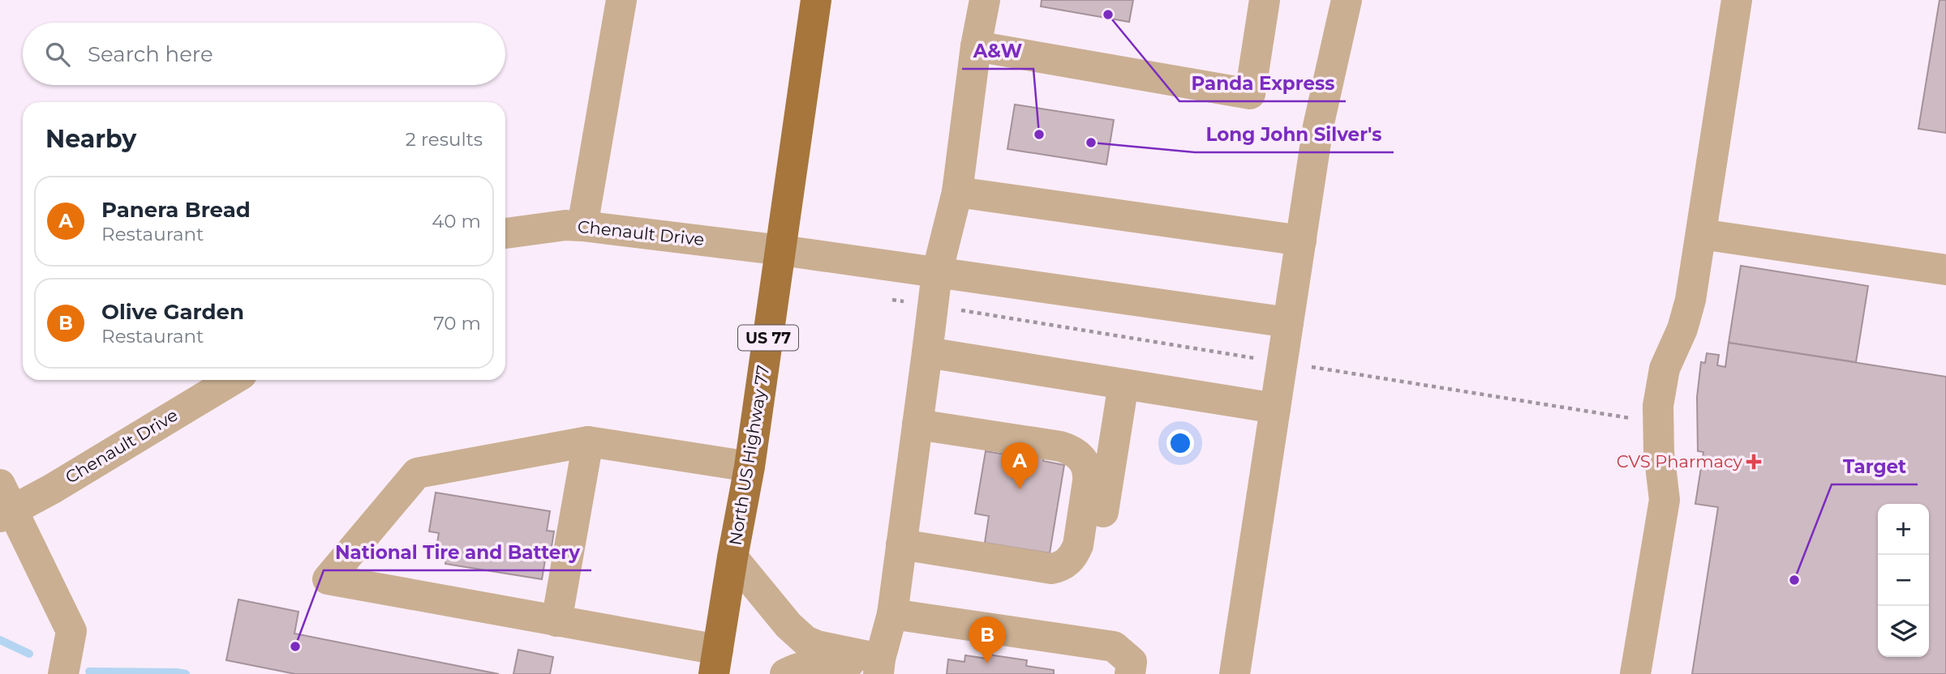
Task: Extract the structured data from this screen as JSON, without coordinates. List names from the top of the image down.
{
  "streets": {
    "main road": ["US 77", "North US Highway 77"],
    "street": ["Chenault Drive"]
  },
  "crossings": [
    ["Chenault Drive", "North US Highway 77"]
  ],
  "places": {
    "other": [
      "Panda Express",
      "A&W",
      "Long John Silver's",
      "Target",
      "National Tire and Battery"
    ],
    "health": ["CVS Pharmacy"]
  },
  "page": {
    "search": "Search here",
    "heading": ["Nearby", "2 results"],
    "list": [
      {
        "mark": "A",
        "name": "Panera Bread",
        "note": "Restaurant",
        "value": "40 m"
      },
      {
        "mark": "B",
        "name": "Olive Garden",
        "note": "Restaurant",
        "value": "70 m"
      }
    ],
    "pins": ["A", "B"],
    "map_buttons": ["+", "−"]
  }
}
